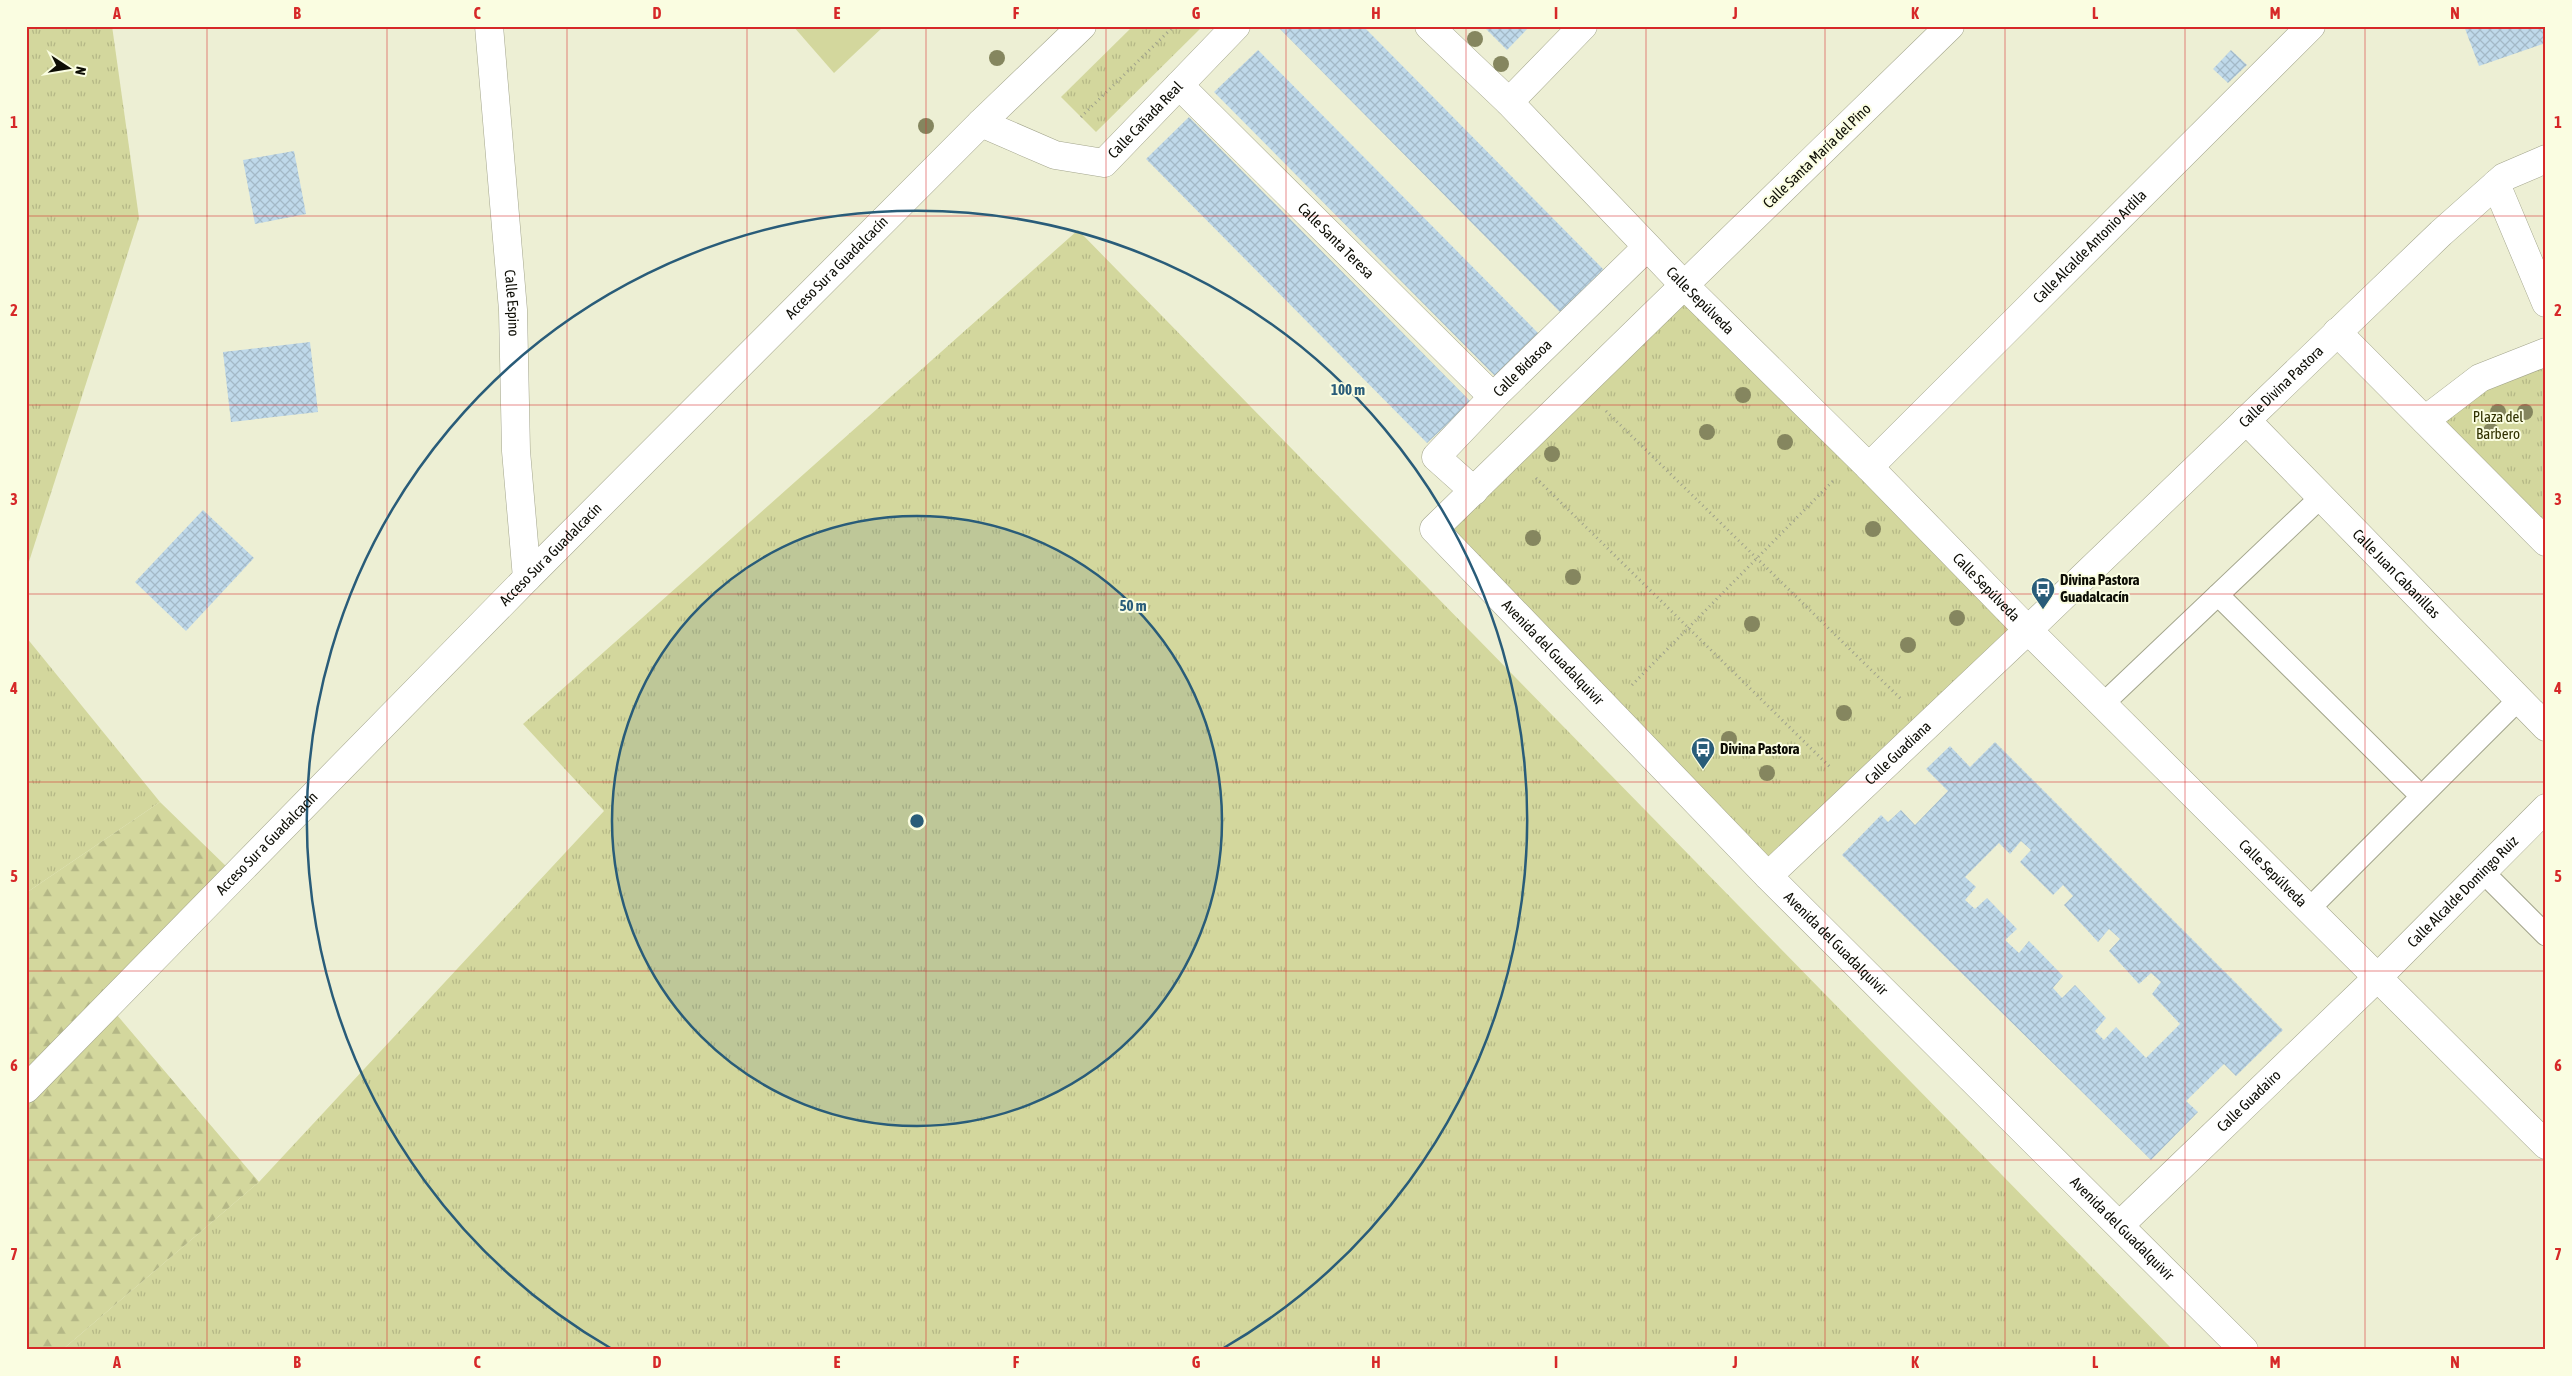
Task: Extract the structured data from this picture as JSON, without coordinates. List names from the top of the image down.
{
  "streets": {
    "street": [
      "Calle Cañada Real",
      "Calle Santa María del Pino",
      "Calle Santa Teresa",
      "Calle Alcalde Antonio Ardila",
      "Acceso Sur a Guadalcacín",
      "Calle Sepúlveda",
      "Calle Espino",
      "Calle Bidasoa",
      "Calle Divina Pastora",
      "Calle Juan Cabanillas",
      "Avenida del Guadalquivir",
      "Calle Guadiana",
      "Calle Alcalde Domingo Ruiz",
      "Calle Guadairo"
    ]
  },
  "crossings": [
    ["Calle Cañada Real", "Calle Santa Teresa"],
    ["Calle Cañada Real", "Acceso Sur a Guadalcacín"],
    ["Calle Santa María del Pino", "Calle Sepúlveda"],
    ["Calle Santa Teresa", "Calle Bidasoa"],
    ["Calle Alcalde Antonio Ardila", "Calle Sepúlveda"],
    ["Acceso Sur a Guadalcacín", "Calle Espino"],
    ["Calle Sepúlveda", "Calle Bidasoa"],
    ["Calle Sepúlveda", "Calle Divina Pastora"],
    ["Calle Sepúlveda", "Calle Guadiana"],
    ["Calle Sepúlveda", "Calle Alcalde Domingo Ruiz"],
    ["Calle Sepúlveda", "Calle Guadairo"],
    ["Calle Bidasoa", "Avenida del Guadalquivir"],
    ["Calle Divina Pastora", "Calle Juan Cabanillas"],
    ["Calle Divina Pastora", "Calle Guadiana"],
    ["Avenida del Guadalquivir", "Calle Guadiana"],
    ["Avenida del Guadalquivir", "Calle Guadairo"],
    ["Calle Alcalde Domingo Ruiz", "Calle Guadairo"]
  ],
  "parks": ["Plaza del Barbero"],
  "places": {
    "bus stop": ["Divina Pastora Guadalcacín", "Divina Pastora"]
  },
  "north": "right",
  "grid": {
    "columns": [
      "A",
      "B",
      "C",
      "D",
      "E",
      "F",
      "G",
      "H",
      "I",
      "J",
      "K",
      "L",
      "M",
      "N"
    ],
    "rows": [
      "1",
      "2",
      "3",
      "4",
      "5",
      "6",
      "7"
    ]
  },
  "rings": ["100 m", "50 m"]
}
